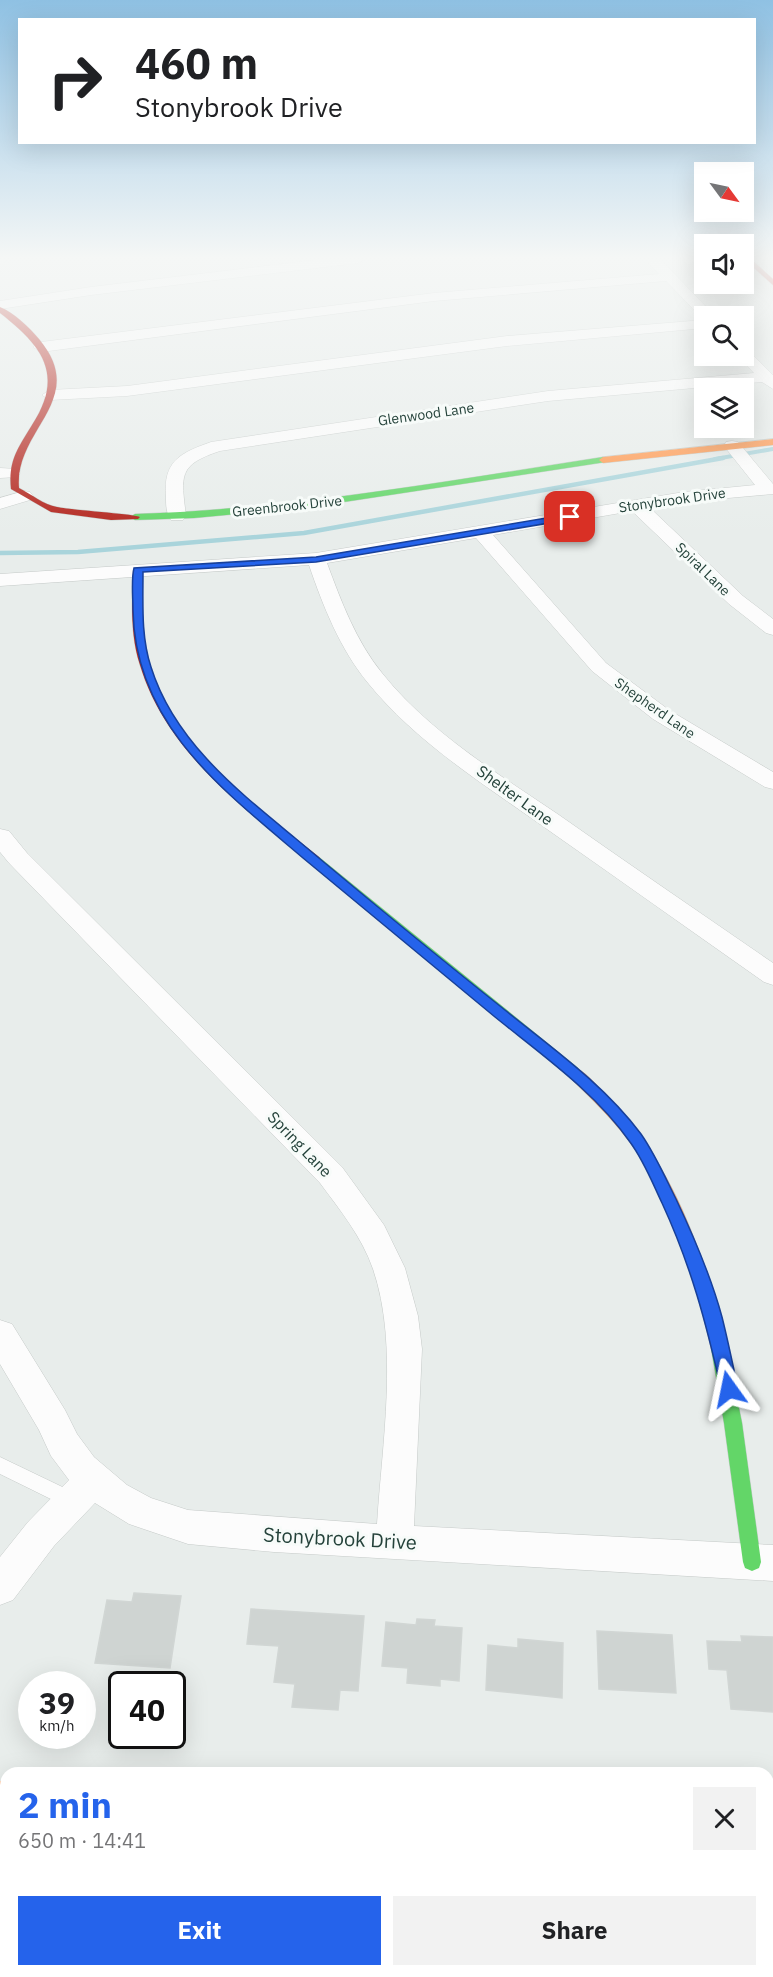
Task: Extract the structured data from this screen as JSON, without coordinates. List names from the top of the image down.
{
  "streets": {
    "street": [
      "Glenwood Lane",
      "Stonybrook Drive",
      "Greenbrook Drive",
      "Spiral Lane",
      "Shepherd Lane",
      "Shelter Lane",
      "Spring Lane"
    ]
  },
  "crossings": [
    ["Glenwood Lane", "Greenbrook Drive"],
    ["Stonybrook Drive", "Spiral Lane"],
    ["Stonybrook Drive", "Shepherd Lane"],
    ["Stonybrook Drive", "Shelter Lane"],
    ["Stonybrook Drive", "Spring Lane"]
  ],
  "north": "bottom right",
  "page": {
    "turn": ["460 m", "Stonybrook Drive"],
    "speed": "39 km/h",
    "limit": "40",
    "heading": ["2 min", "650 m · 14:41"],
    "buttons": ["Exit", "Share"]
  }
}
